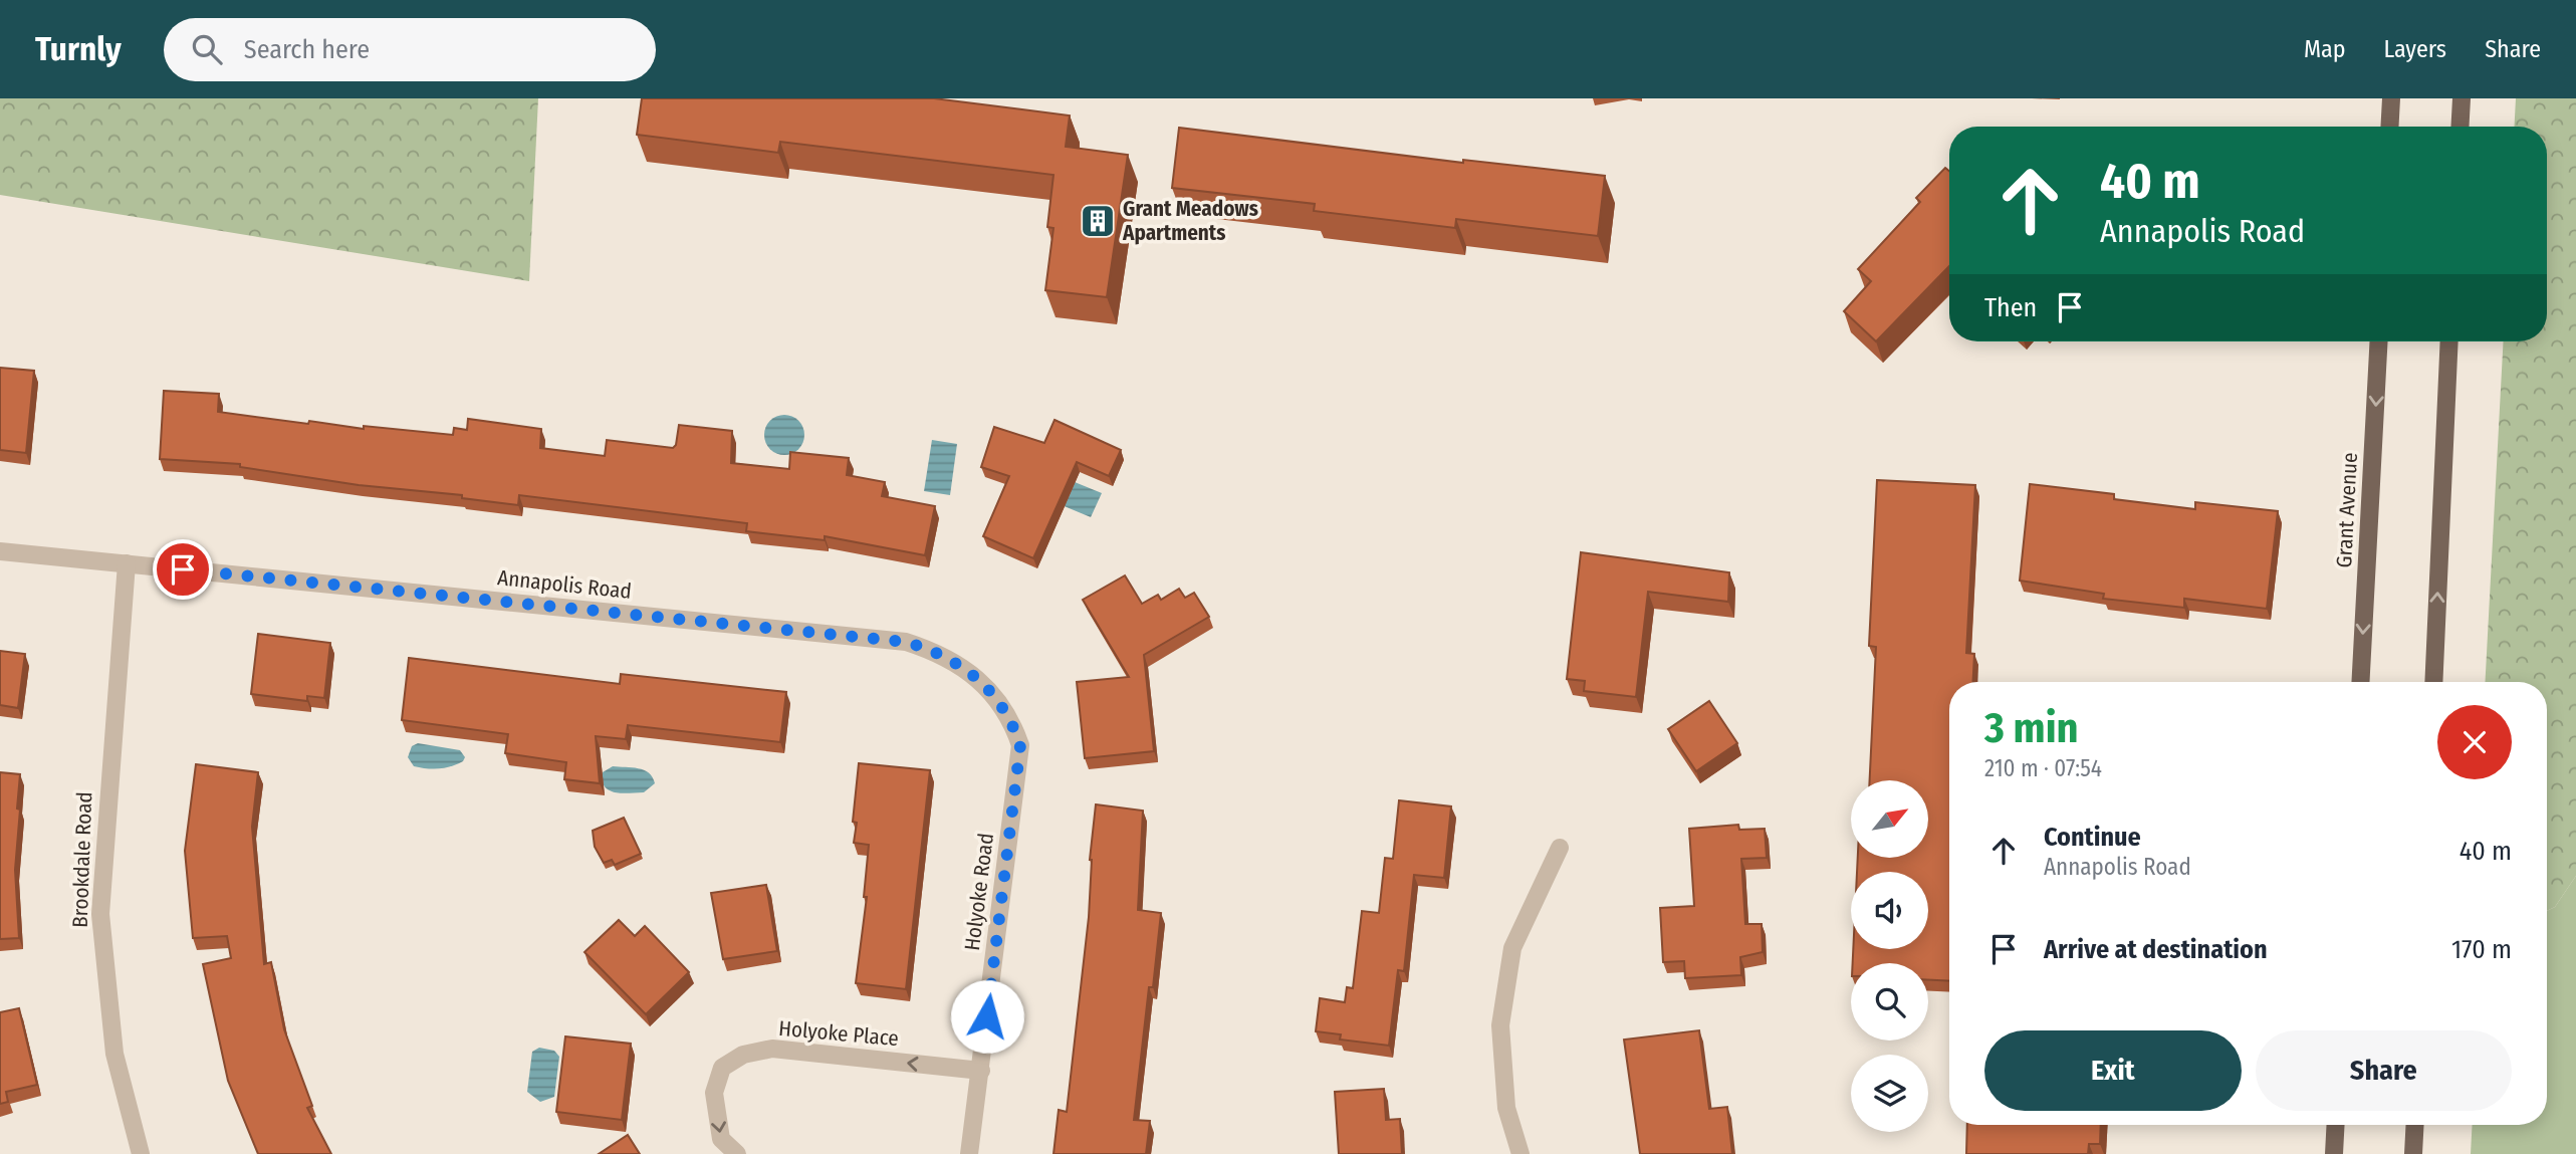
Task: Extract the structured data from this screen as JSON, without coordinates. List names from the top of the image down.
{
  "streets": {
    "main road": ["Grant Avenue"],
    "street": [
      "Annapolis Road",
      "Brookdale Road",
      "Holyoke Road",
      "Holyoke Place"
    ]
  },
  "crossings": [
    ["Annapolis Road", "Brookdale Road"],
    ["Annapolis Road", "Holyoke Road"],
    ["Holyoke Road", "Holyoke Place"]
  ],
  "places": {
    "building": ["Grant Meadows Apartments"]
  },
  "north": "top right",
  "page": {
    "header": "Turnly",
    "search": "Search here",
    "nav": ["Map", "Layers", "Share"],
    "turn": ["40 m", "Annapolis Road"],
    "then": "Then",
    "heading": ["3 min", "210 m · 07:54"],
    "list": [
      {
        "name": "Continue",
        "note": "Annapolis Road",
        "value": "40 m"
      },
      {
        "name": "Arrive at destination",
        "value": "170 m"
      }
    ],
    "buttons": ["Exit", "Share"]
  }
}
